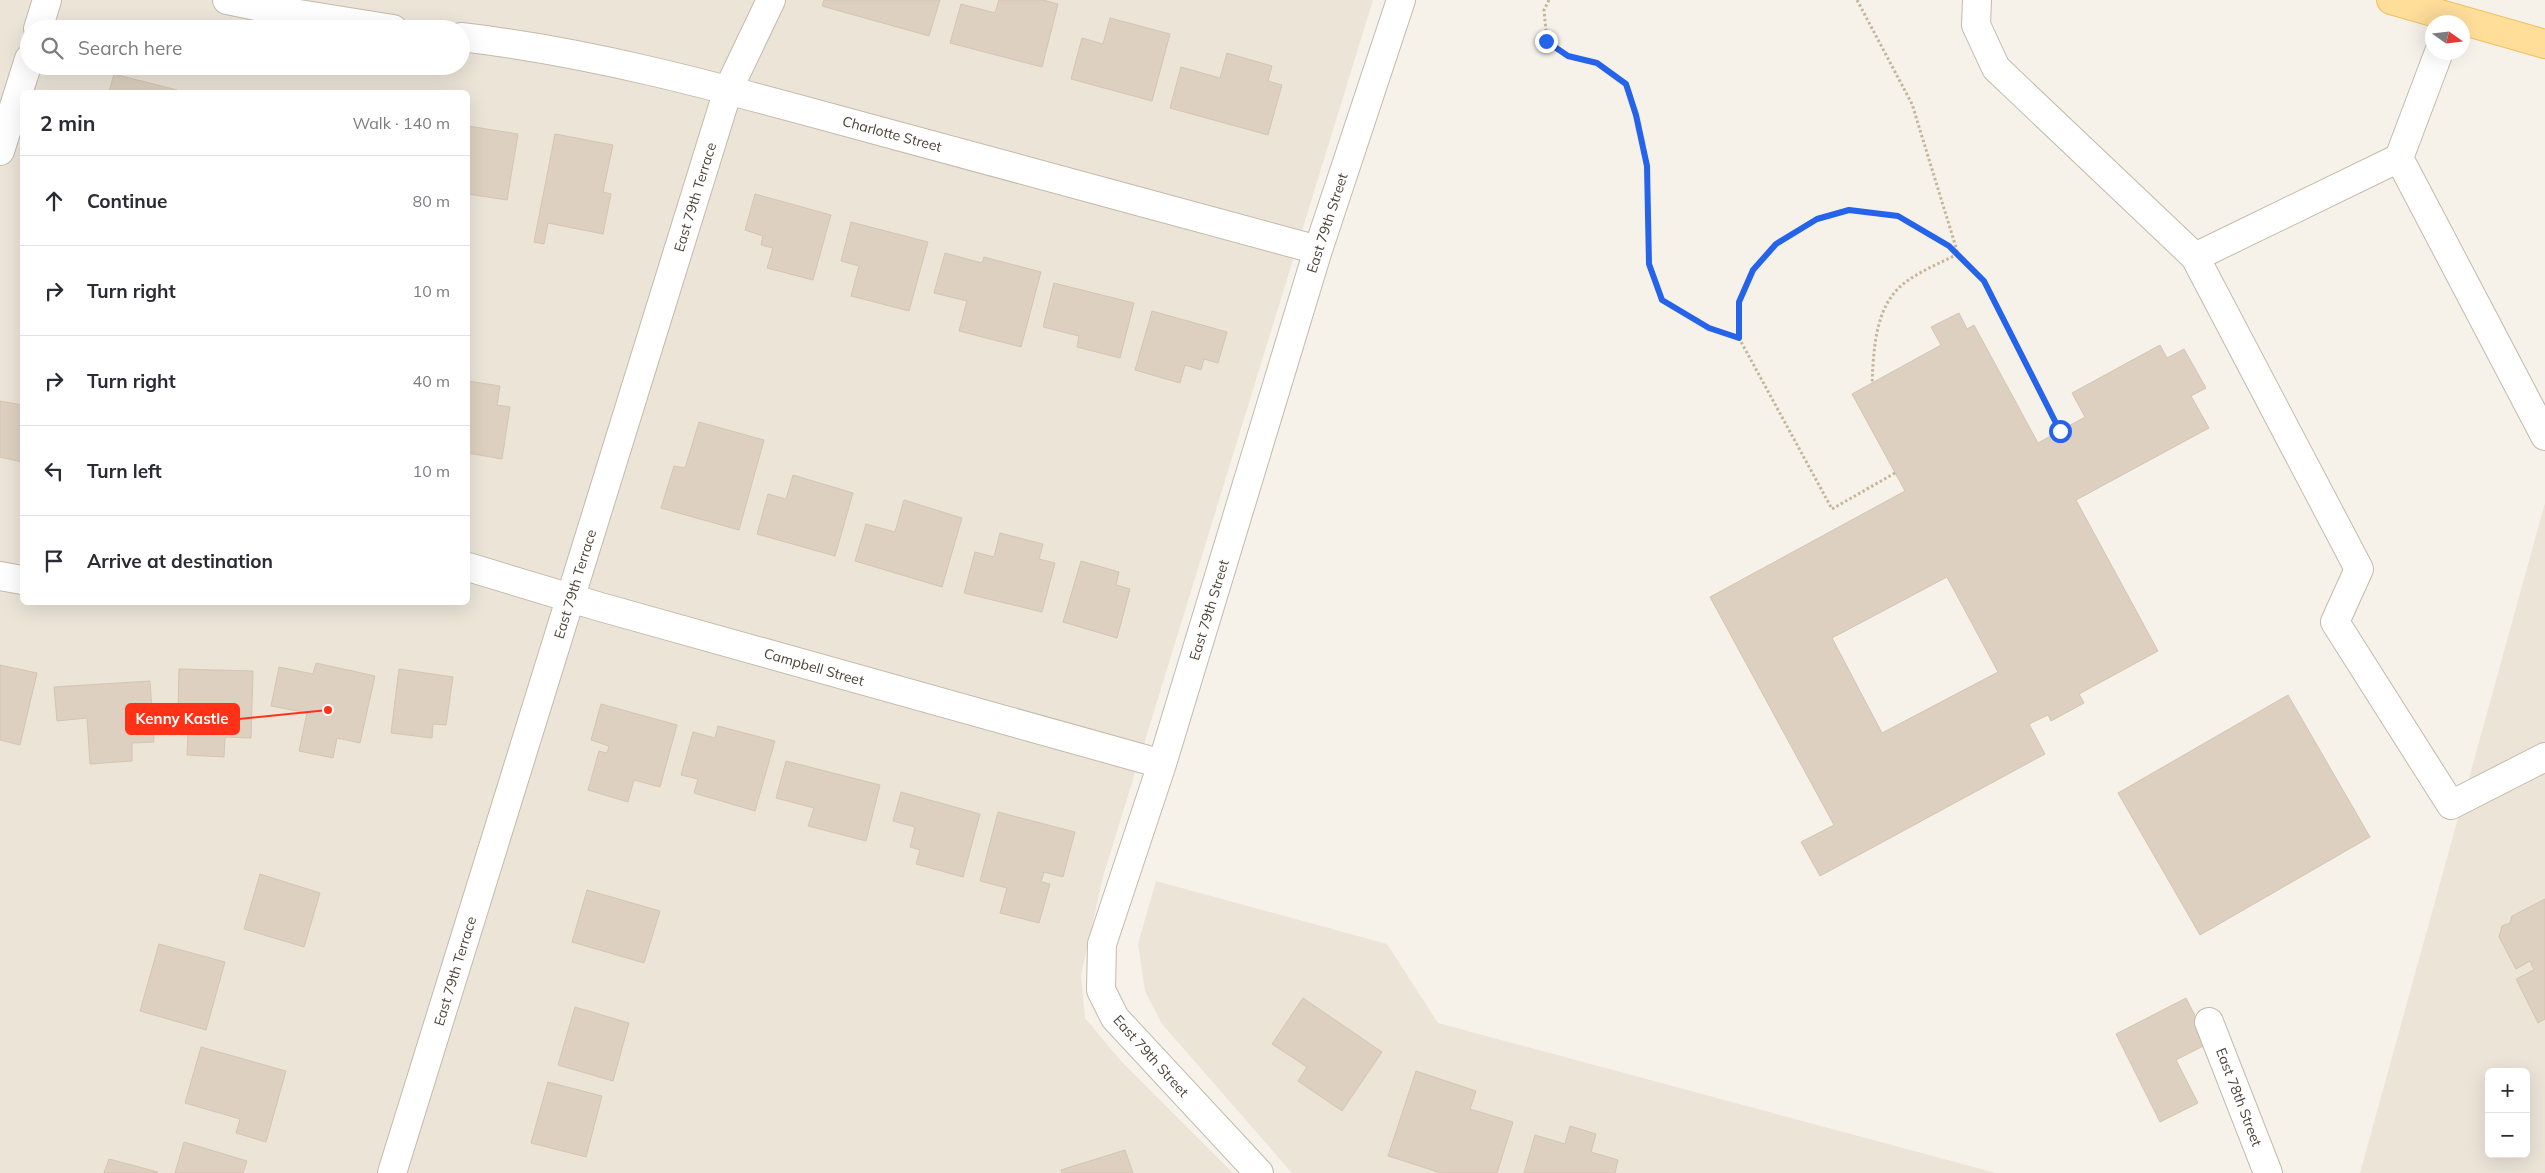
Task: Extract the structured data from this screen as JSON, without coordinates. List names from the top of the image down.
{
  "streets": {
    "street": [
      "Charlotte Street",
      "East 79th Terrace",
      "East 79th Street",
      "Campbell Street",
      "East 78th Street"
    ]
  },
  "crossings": [
    ["Charlotte Street", "East 79th Terrace"],
    ["Charlotte Street", "East 79th Street"],
    ["East 79th Terrace", "Campbell Street"],
    ["East 79th Street", "Campbell Street"]
  ],
  "places": ["Kenny Kastle"],
  "north": "right",
  "page": {
    "search": "Search here",
    "heading": ["2 min", "Walk · 140 m"],
    "list": [
      ["Continue", "80 m"],
      ["Turn right", "10 m"],
      ["Turn right", "40 m"],
      ["Turn left", "10 m"],
      "Arrive at destination"
    ],
    "map_buttons": ["+", "−"]
  }
}
